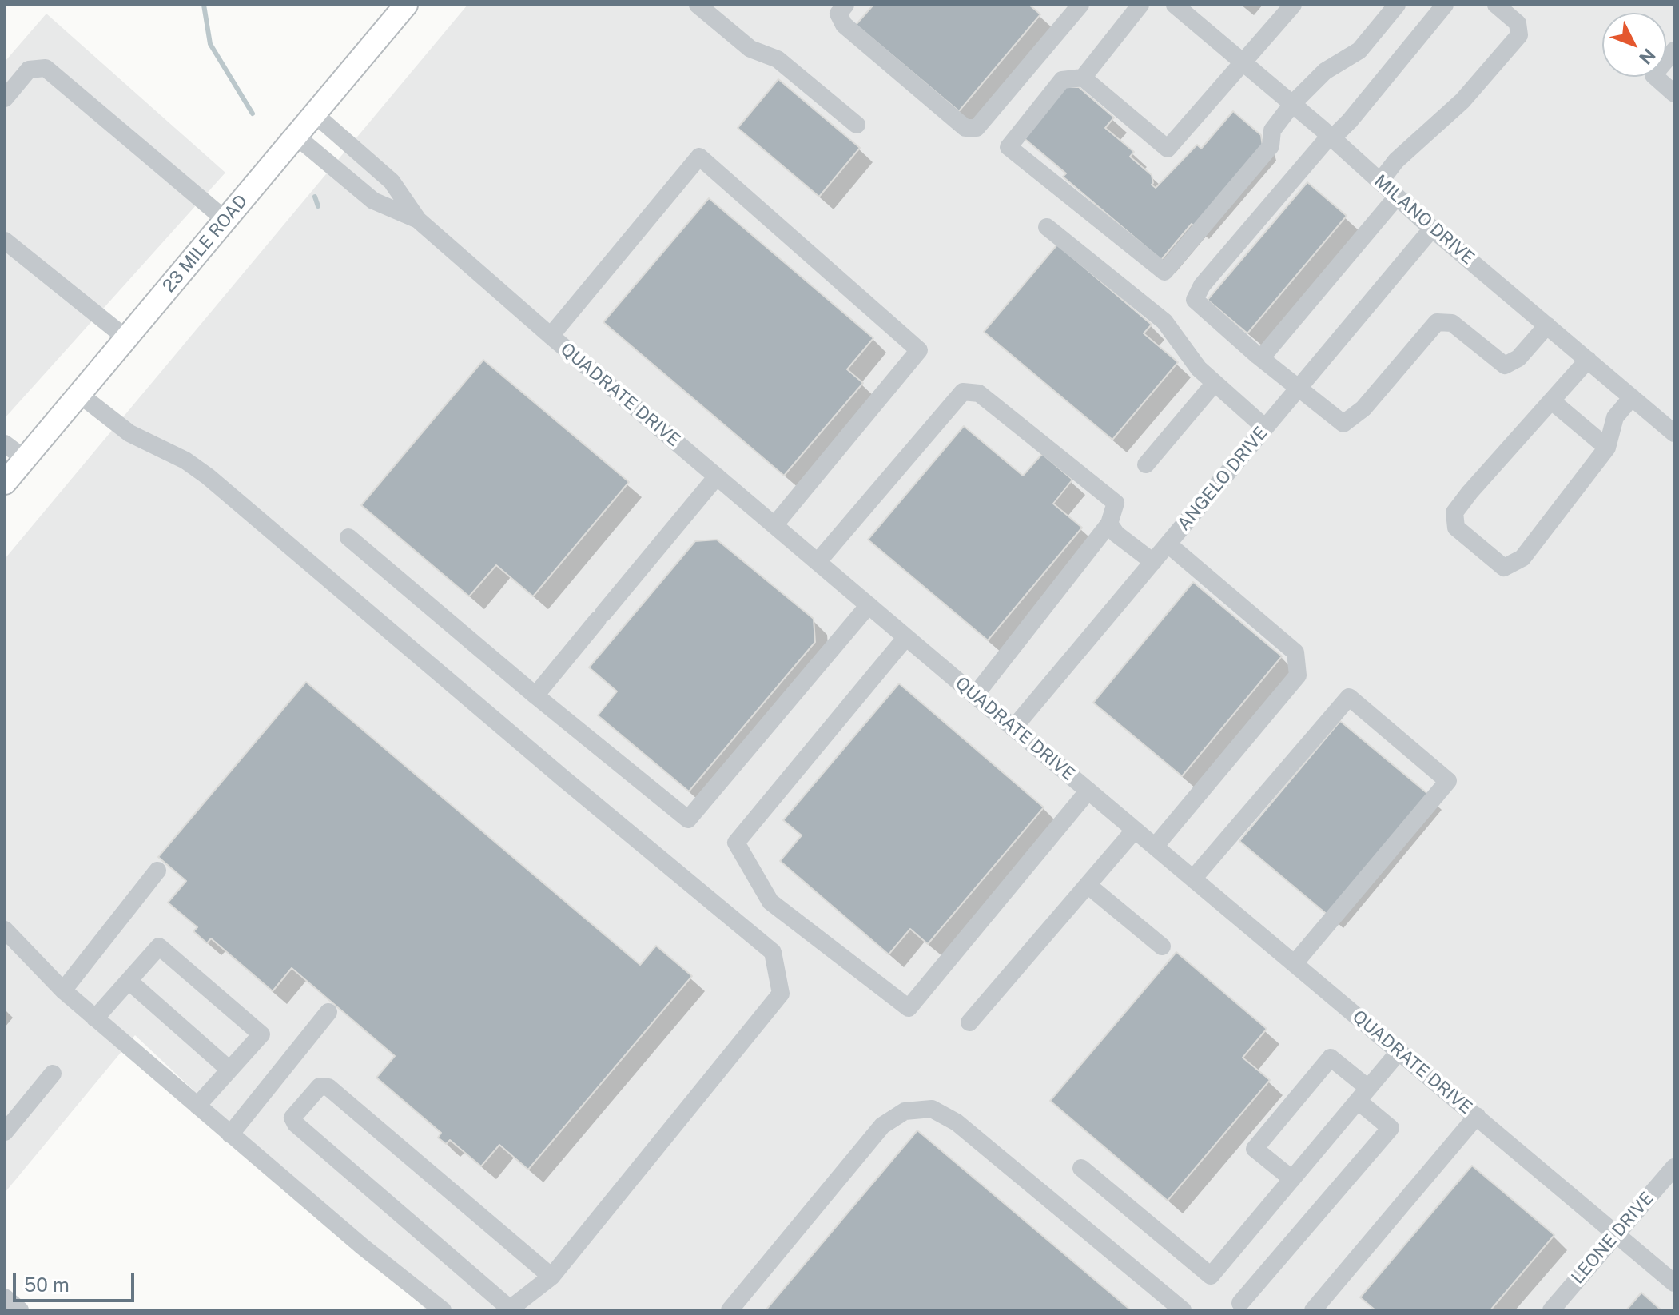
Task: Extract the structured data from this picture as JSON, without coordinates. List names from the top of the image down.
{
  "streets": {
    "main road": ["23 MILE ROAD"],
    "street": [
      "MILANO DRIVE",
      "QUADRATE DRIVE",
      "ANGELO DRIVE",
      "LEONE DRIVE"
    ]
  },
  "crossings": [
    ["MILANO DRIVE", "ANGELO DRIVE"],
    ["23 MILE ROAD", "QUADRATE DRIVE"],
    ["QUADRATE DRIVE", "ANGELO DRIVE"],
    ["QUADRATE DRIVE", "LEONE DRIVE"]
  ],
  "scale_bar": "50 m",
  "north": "bottom right"
}
